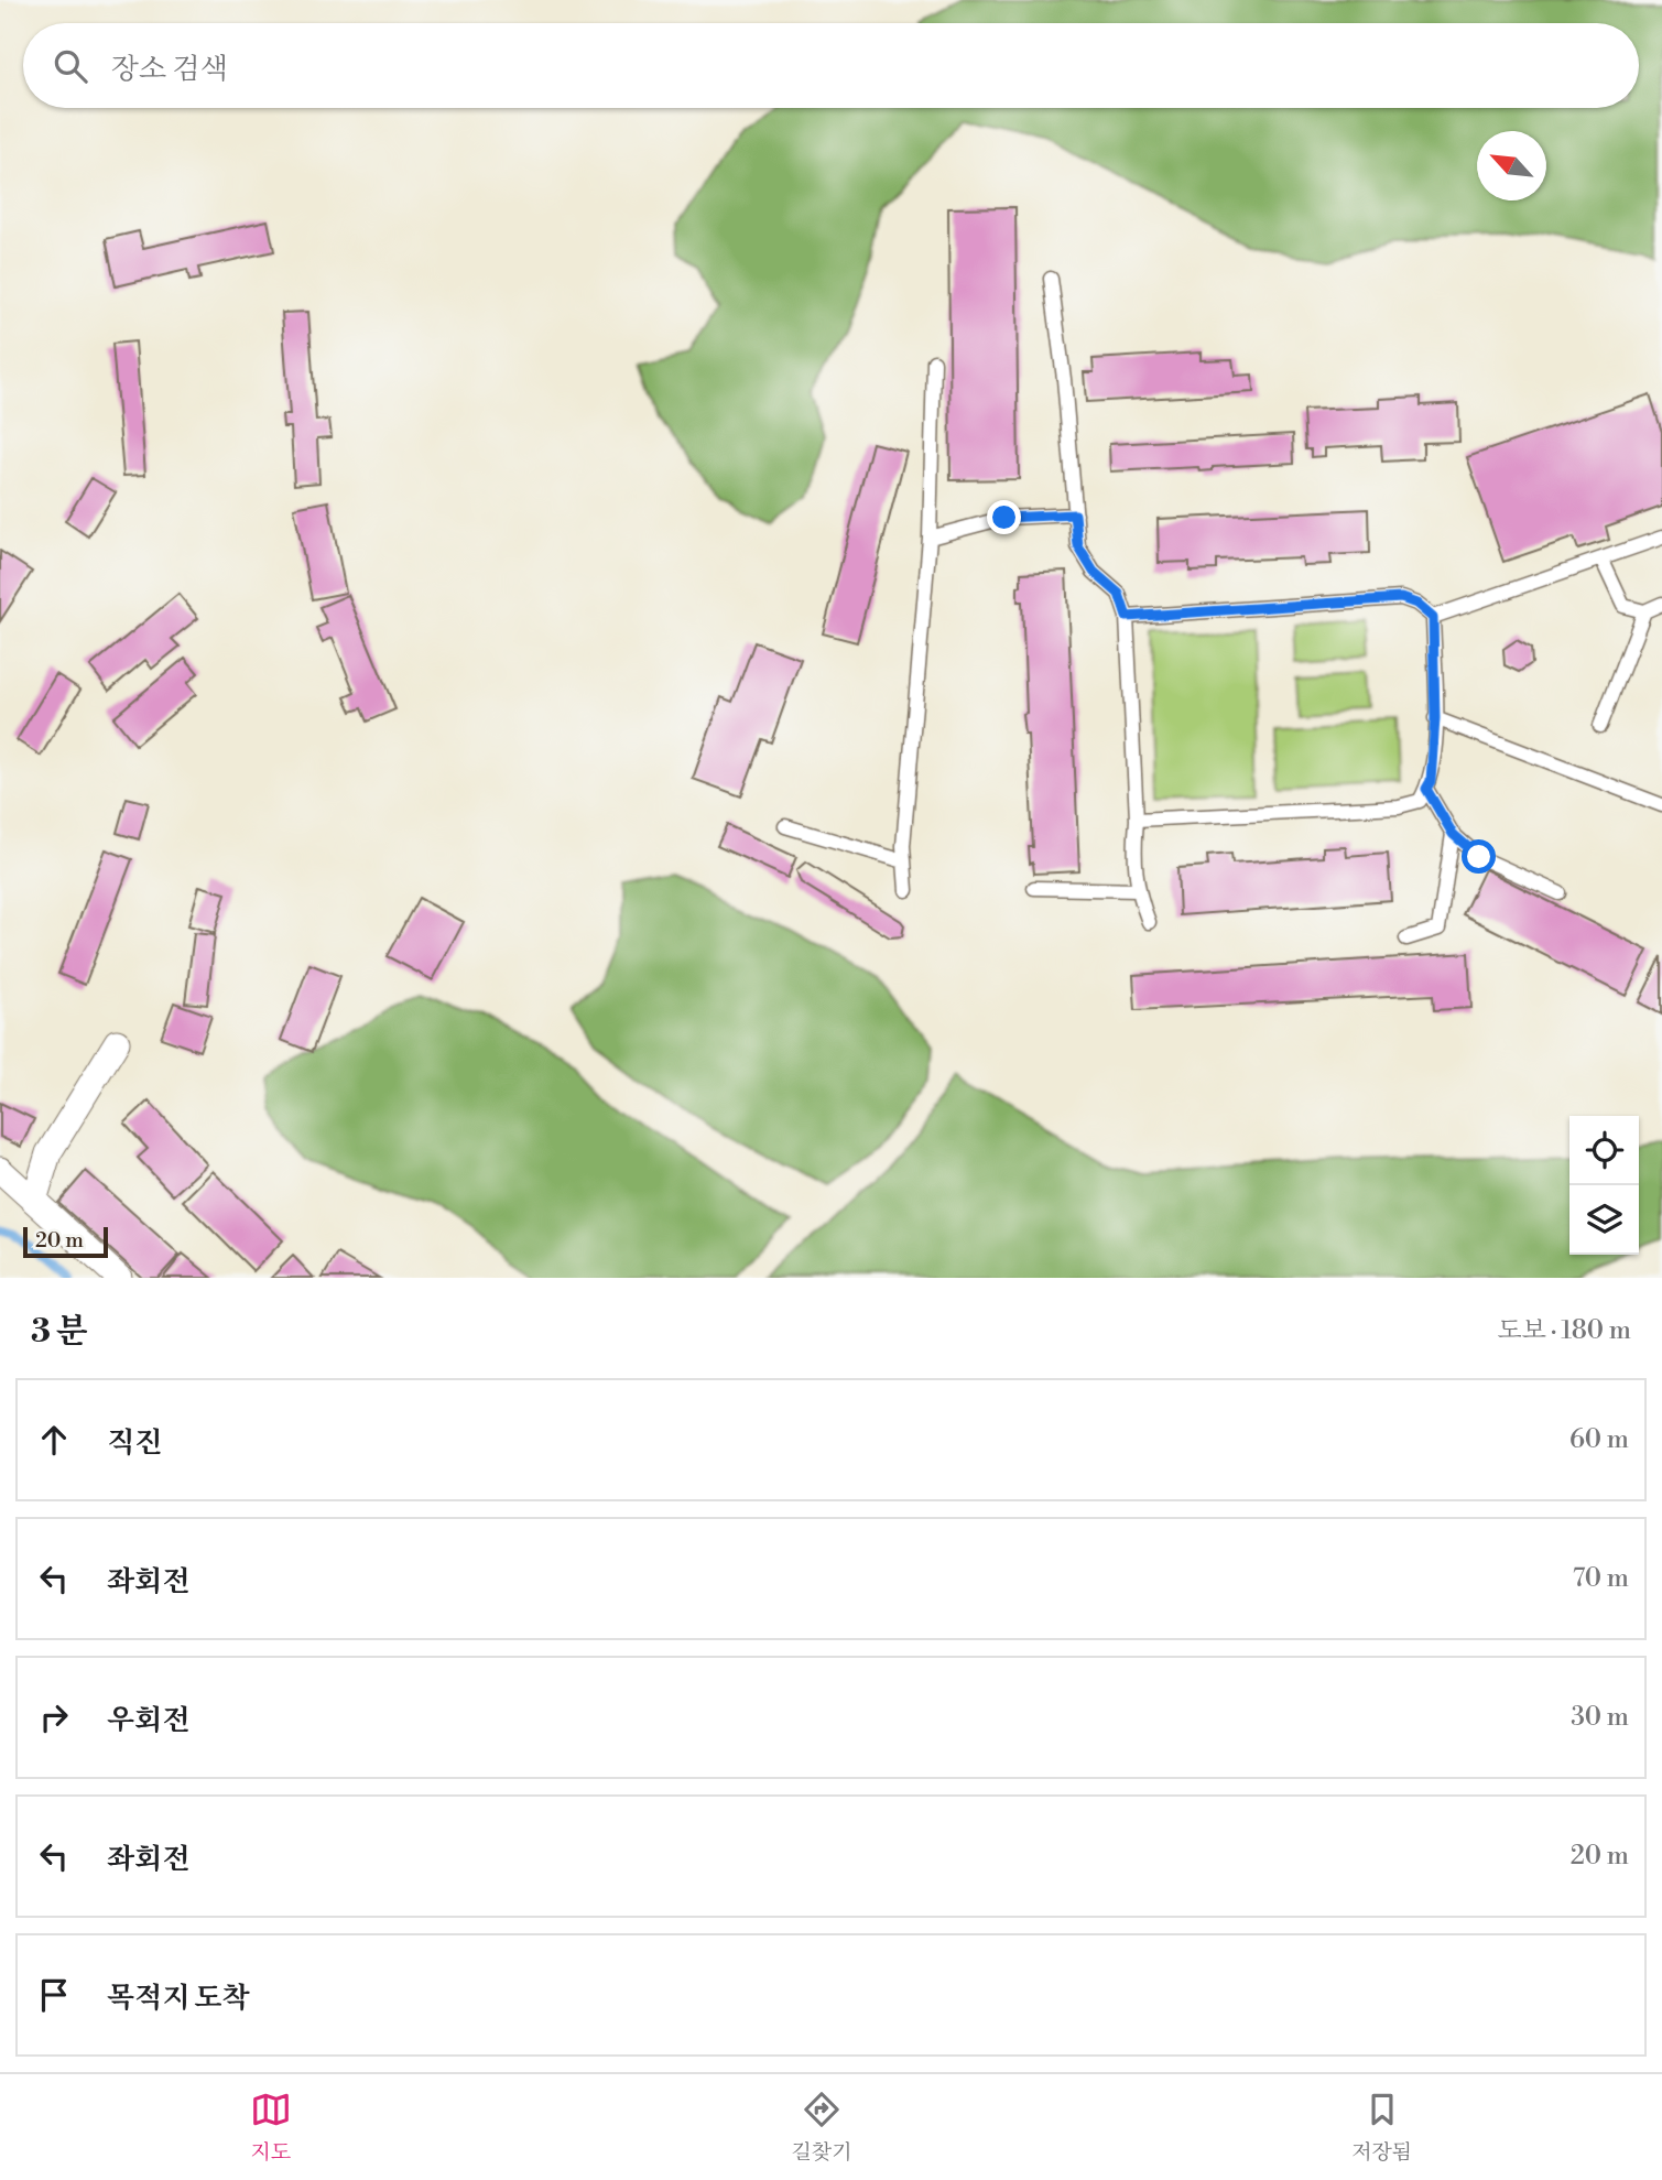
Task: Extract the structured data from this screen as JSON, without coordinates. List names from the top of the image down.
{
  "scale_bar": "20 m",
  "north": "top left",
  "page": {
    "search": "장소 검색",
    "scale": "20 m",
    "heading": ["3 분", "도보 · 180 m"],
    "list": [
      ["직진", "60 m"],
      ["좌회전", "70 m"],
      ["우회전", "30 m"],
      ["좌회전", "20 m"],
      "목적지 도착"
    ],
    "nav": ["지도", "길찾기", "저장됨"]
  }
}
